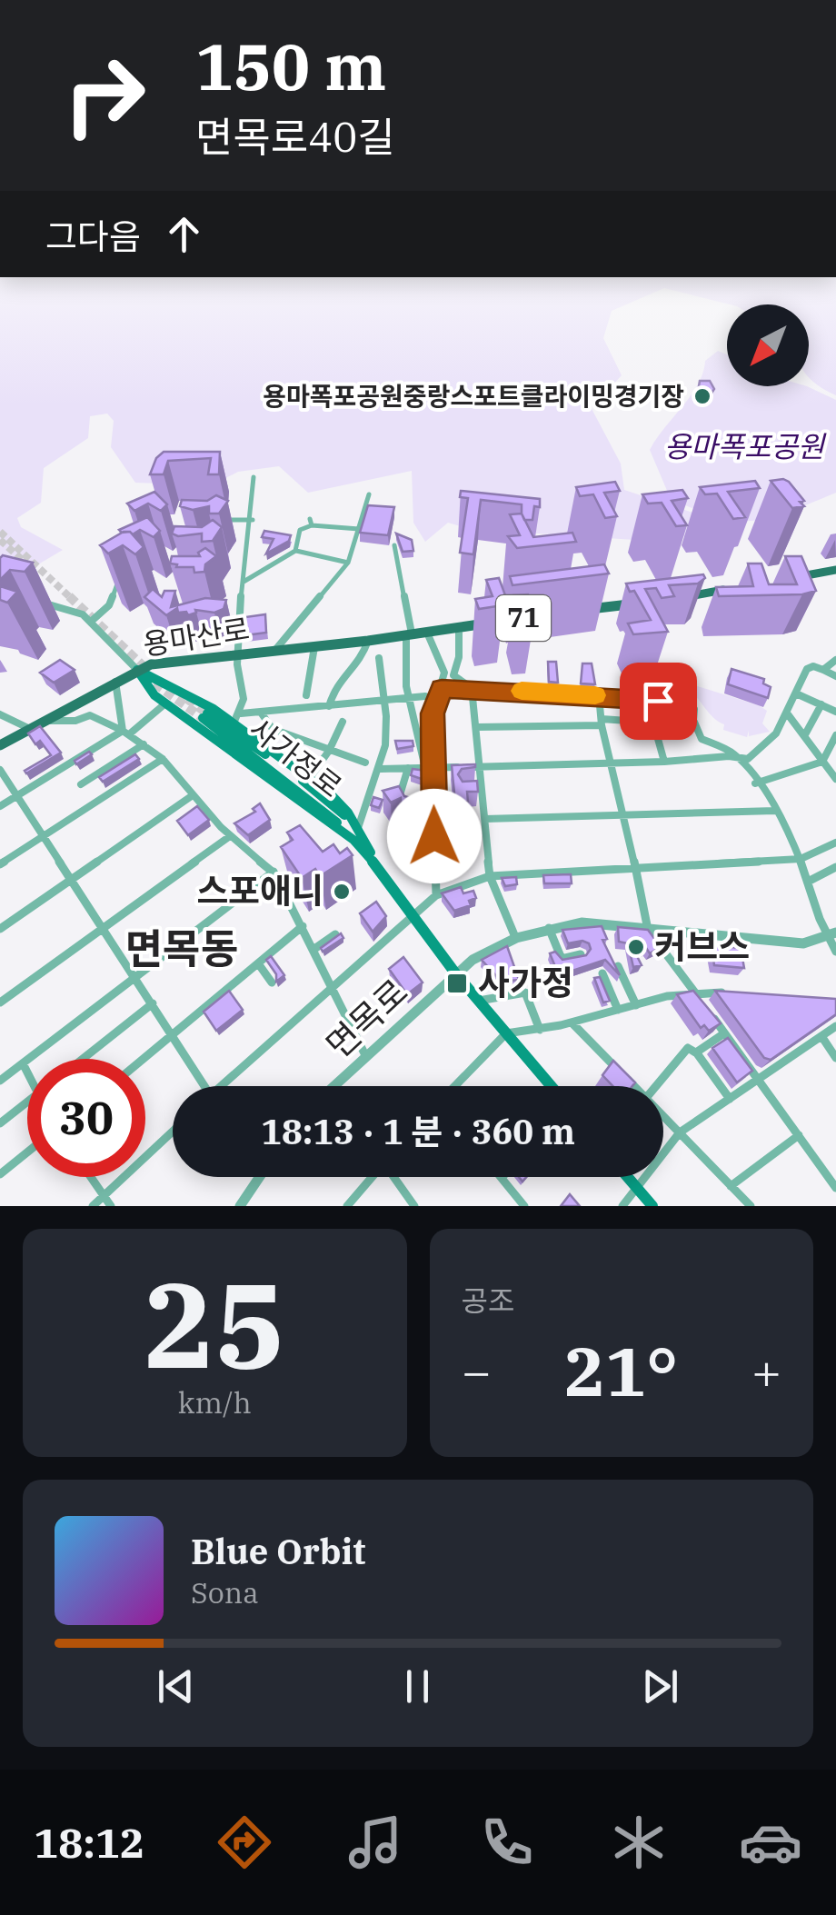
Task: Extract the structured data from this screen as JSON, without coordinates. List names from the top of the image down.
{
  "streets": {
    "main road": ["71", "용마산로", "사가정로"],
    "street": ["면목로"]
  },
  "districts": ["면목동"],
  "parks": ["용마폭포공원"],
  "places": {
    "other": ["용마폭포공원중랑스포트클라이밍경기장", "스포애니", "커브스"],
    "transit": ["사가정"]
  },
  "north": "bottom left",
  "page": {
    "turn": ["150 m", "면목로40길"],
    "then": "그다음",
    "limit": "30",
    "trip": "18:13 · 1 분 · 360 m",
    "tile": [
      ["25", "km/h"],
      "공조"
    ],
    "heat": ["−", "21°", "+"],
    "song": ["Blue Orbit", "Sona"],
    "tabs": "18:12"
  }
}
